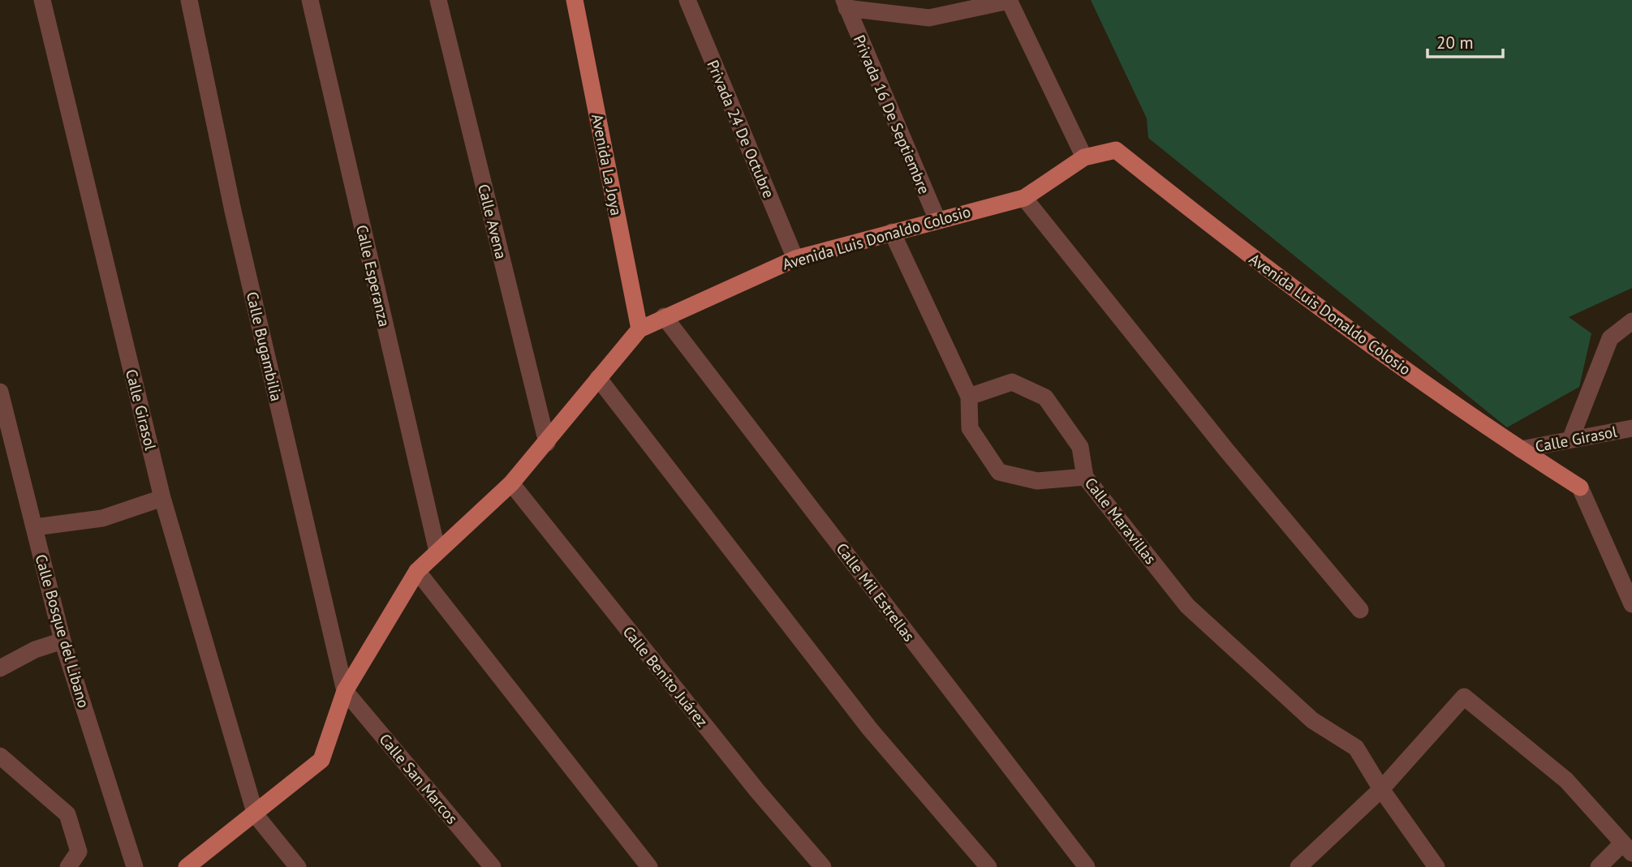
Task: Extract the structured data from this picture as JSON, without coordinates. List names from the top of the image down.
{
  "streets": {
    "main road": ["Avenida La Joya", "Avenida Luis Donaldo Colosio"],
    "street": [
      "Privada 16 De Septiembre",
      "Privada 24 De Octubre",
      "Calle Avena",
      "Calle Esperanza",
      "Calle Bugambilia",
      "Calle Girasol",
      "Calle Maravillas",
      "Calle Mil Estrellas",
      "Calle Bosque del Libano",
      "Calle Benito Juárez",
      "Calle San Marcos"
    ]
  },
  "crossings": [
    ["Privada 16 De Septiembre", "Avenida Luis Donaldo Colosio"],
    ["Privada 24 De Octubre", "Avenida Luis Donaldo Colosio"],
    ["Avenida La Joya", "Avenida Luis Donaldo Colosio"],
    ["Calle Avena", "Avenida Luis Donaldo Colosio"],
    ["Avenida Luis Donaldo Colosio", "Calle Esperanza"],
    ["Avenida Luis Donaldo Colosio", "Calle Bugambilia"],
    ["Avenida Luis Donaldo Colosio", "Calle Girasol"],
    ["Avenida Luis Donaldo Colosio", "Calle Mil Estrellas"],
    ["Avenida Luis Donaldo Colosio", "Calle Benito Juárez"],
    ["Avenida Luis Donaldo Colosio", "Calle San Marcos"],
    ["Calle Bugambilia", "Calle San Marcos"]
  ],
  "scale_bar": "20 m"
}
